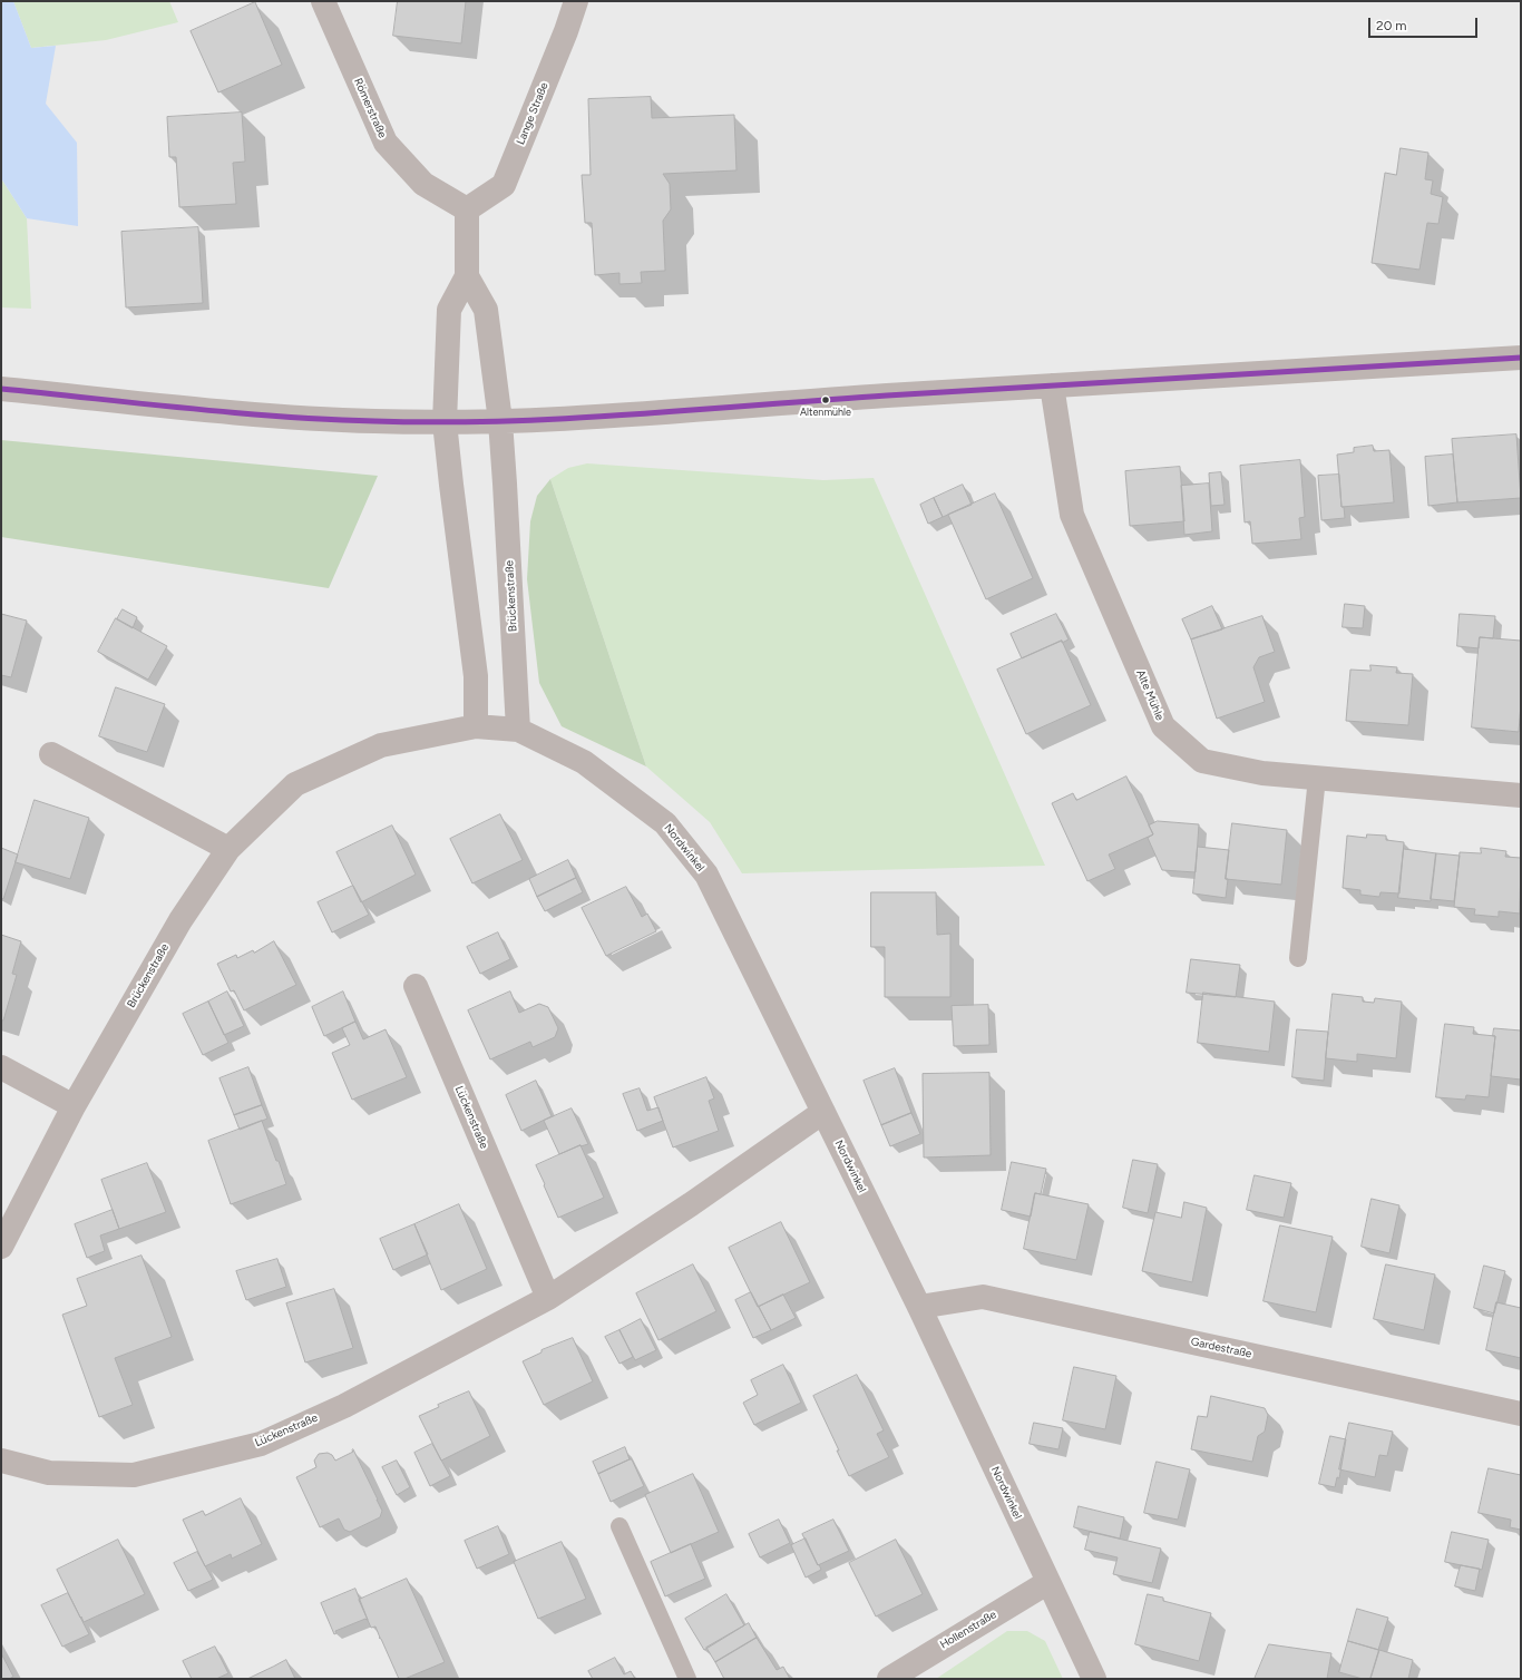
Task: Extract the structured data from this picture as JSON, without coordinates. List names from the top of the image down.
{
  "streets": {
    "street": [
      "Römerstraße",
      "Lange Straße",
      "Brückenstraße",
      "Alte Mühle",
      "Nordwinkel",
      "Lückenstraße",
      "Gardestraße",
      "Hollenstraße"
    ]
  },
  "crossings": [
    ["Römerstraße", "Lange Straße"],
    ["Brückenstraße", "Nordwinkel"],
    ["Nordwinkel", "Lückenstraße"],
    ["Nordwinkel", "Gardestraße"],
    ["Nordwinkel", "Hollenstraße"]
  ],
  "places": ["Altenmühle"],
  "scale_bar": "20 m"
}
